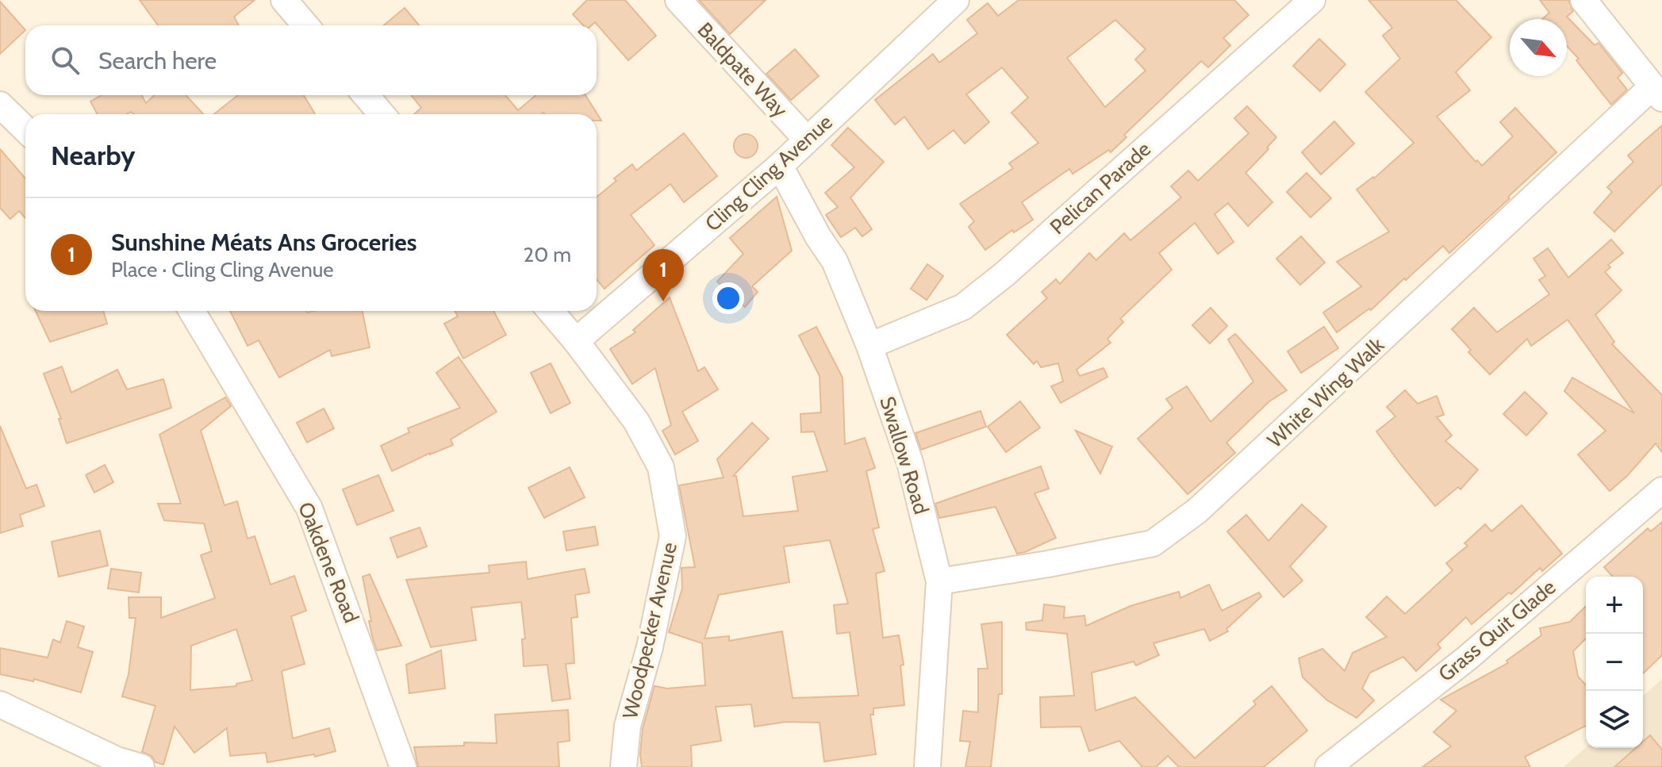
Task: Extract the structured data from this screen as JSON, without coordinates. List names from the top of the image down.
{
  "streets": {
    "street": [
      "Baldpate Way",
      "Cling Cling Avenue",
      "Pelican Parade",
      "White Wing Walk",
      "Swallow Road",
      "Oakdene Road",
      "Woodpecker Avenue",
      "Grass Quit Glade"
    ]
  },
  "crossings": [
    ["Baldpate Way", "Cling Cling Avenue"],
    ["Cling Cling Avenue", "Swallow Road"],
    ["Cling Cling Avenue", "Woodpecker Avenue"],
    ["Pelican Parade", "Swallow Road"],
    ["White Wing Walk", "Swallow Road"]
  ],
  "north": "bottom right",
  "page": {
    "search": "Search here",
    "heading": "Nearby",
    "list": [
      {
        "mark": "1",
        "name": "Sunshine Méats Ans Groceries",
        "note": "Place · Cling Cling Avenue",
        "value": "20 m"
      }
    ],
    "pins": "1",
    "map_buttons": ["+", "−"]
  }
}
